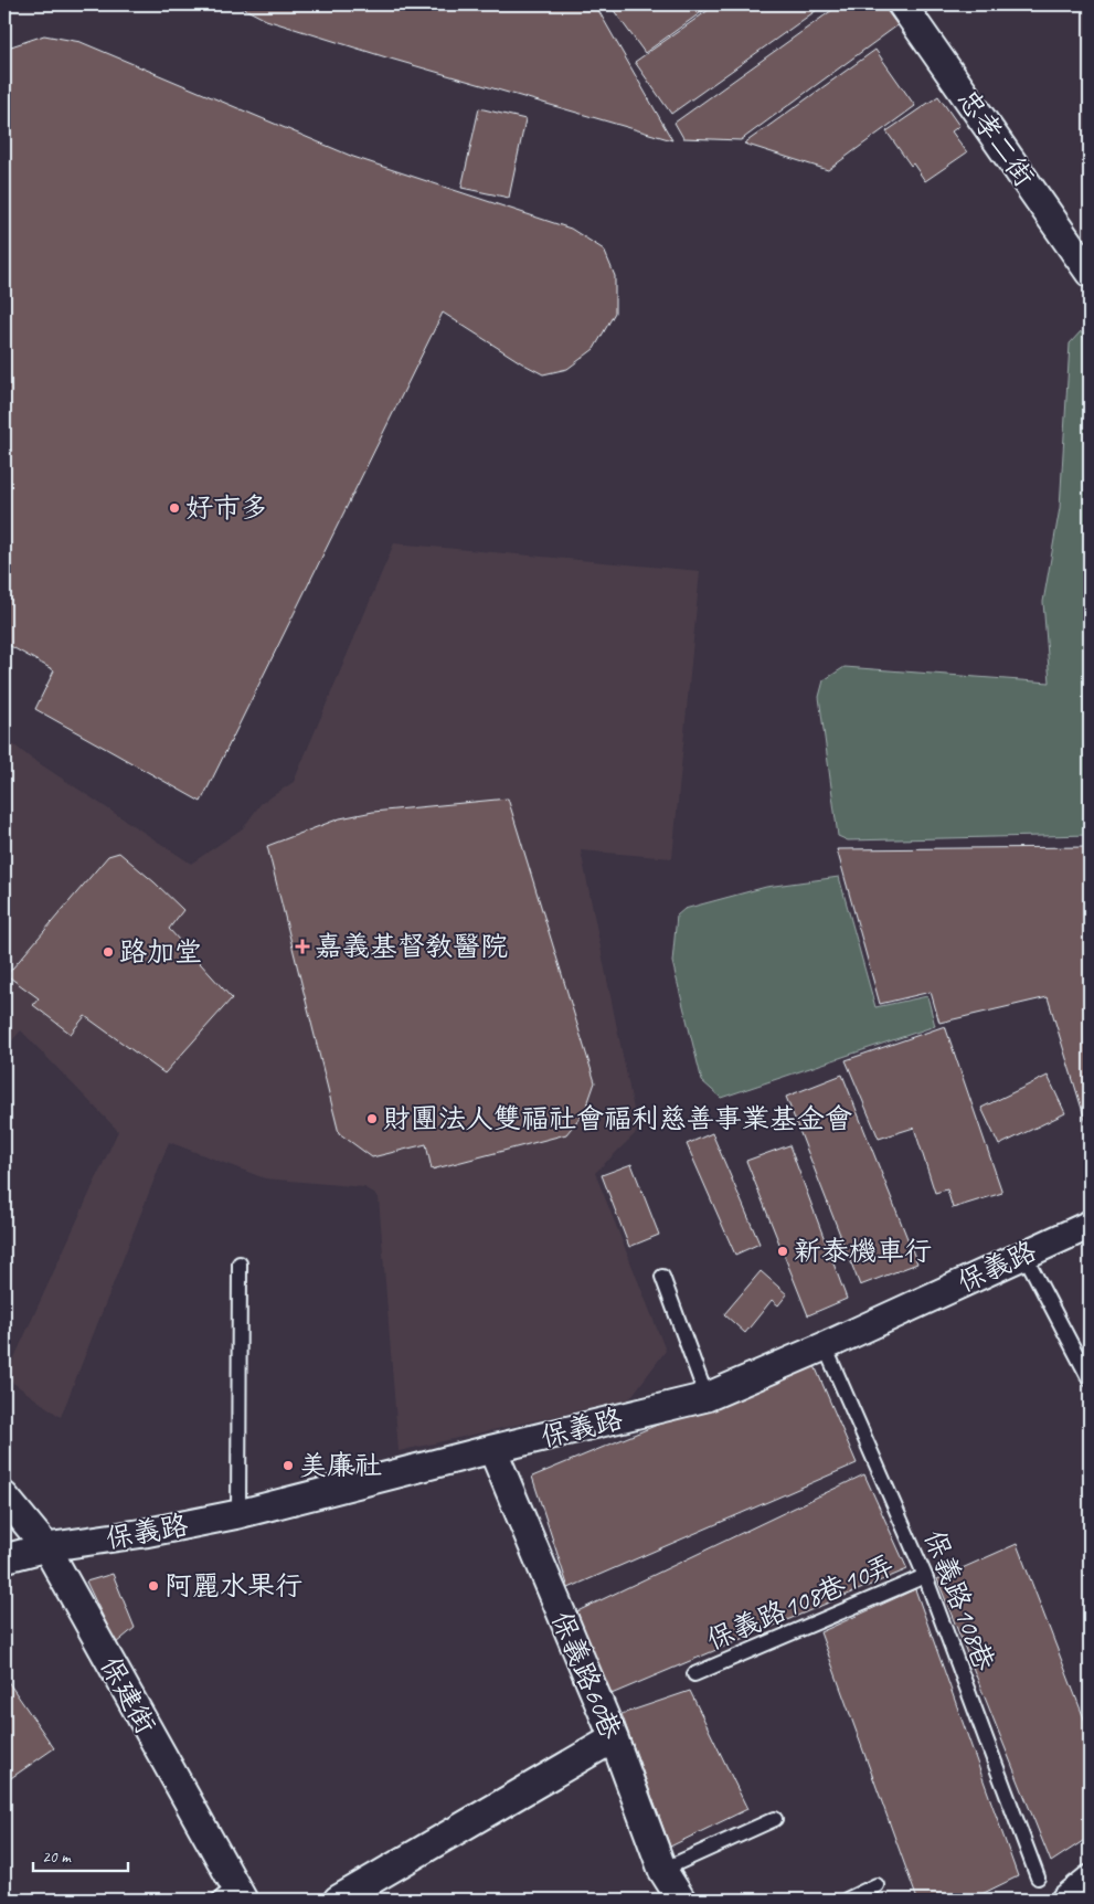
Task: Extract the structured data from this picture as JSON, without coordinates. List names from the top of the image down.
{
  "streets": {
    "street": [
      "忠孝二街",
      "保義路",
      "保義路60巷",
      "保建街"
    ],
    "lane": ["保義路108巷", "保義路108巷10弄"]
  },
  "crossings": [
    ["保義路", "保義路108巷"],
    ["保義路", "保義路60巷"],
    ["保義路", "保建街"],
    ["保義路108巷", "保義路108巷10弄"]
  ],
  "places": {
    "other": [
      "好市多",
      "路加堂",
      "財團法人雙福社會福利慈善事業基金會",
      "新泰機車行",
      "美廉社",
      "阿麗水果行"
    ],
    "health": ["嘉義基督教醫院"]
  },
  "scale_bar": "20 m"
}
